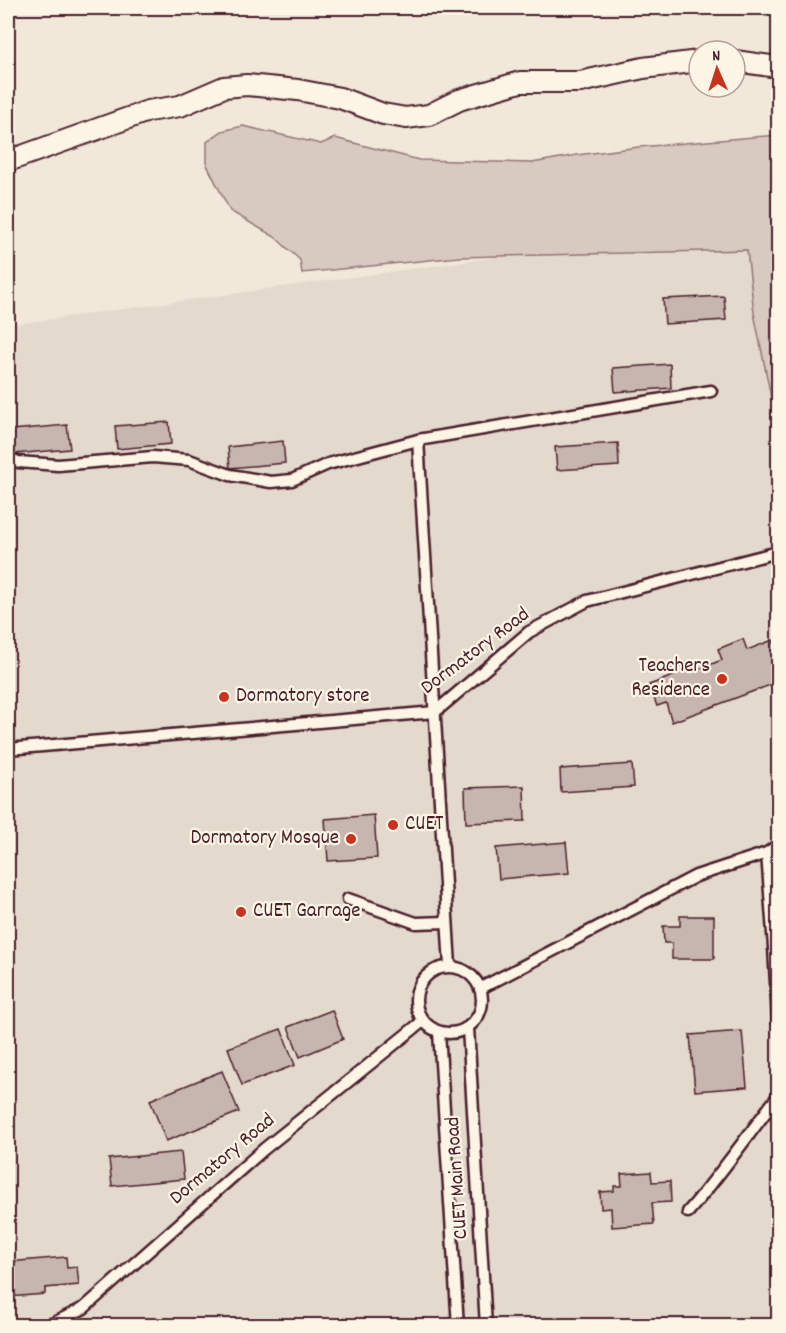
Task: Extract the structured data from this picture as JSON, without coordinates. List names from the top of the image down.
{
  "streets": {
    "lane": ["Dormatory Road", "CUET Main Road"]
  },
  "crossings": [
    ["Dormatory Road", "CUET Main Road"]
  ],
  "places": [
    "Teachers Residence",
    "Dormatory store",
    "CUET",
    "Dormatory Mosque",
    "CUET Garrage"
  ],
  "north": "top"
}
